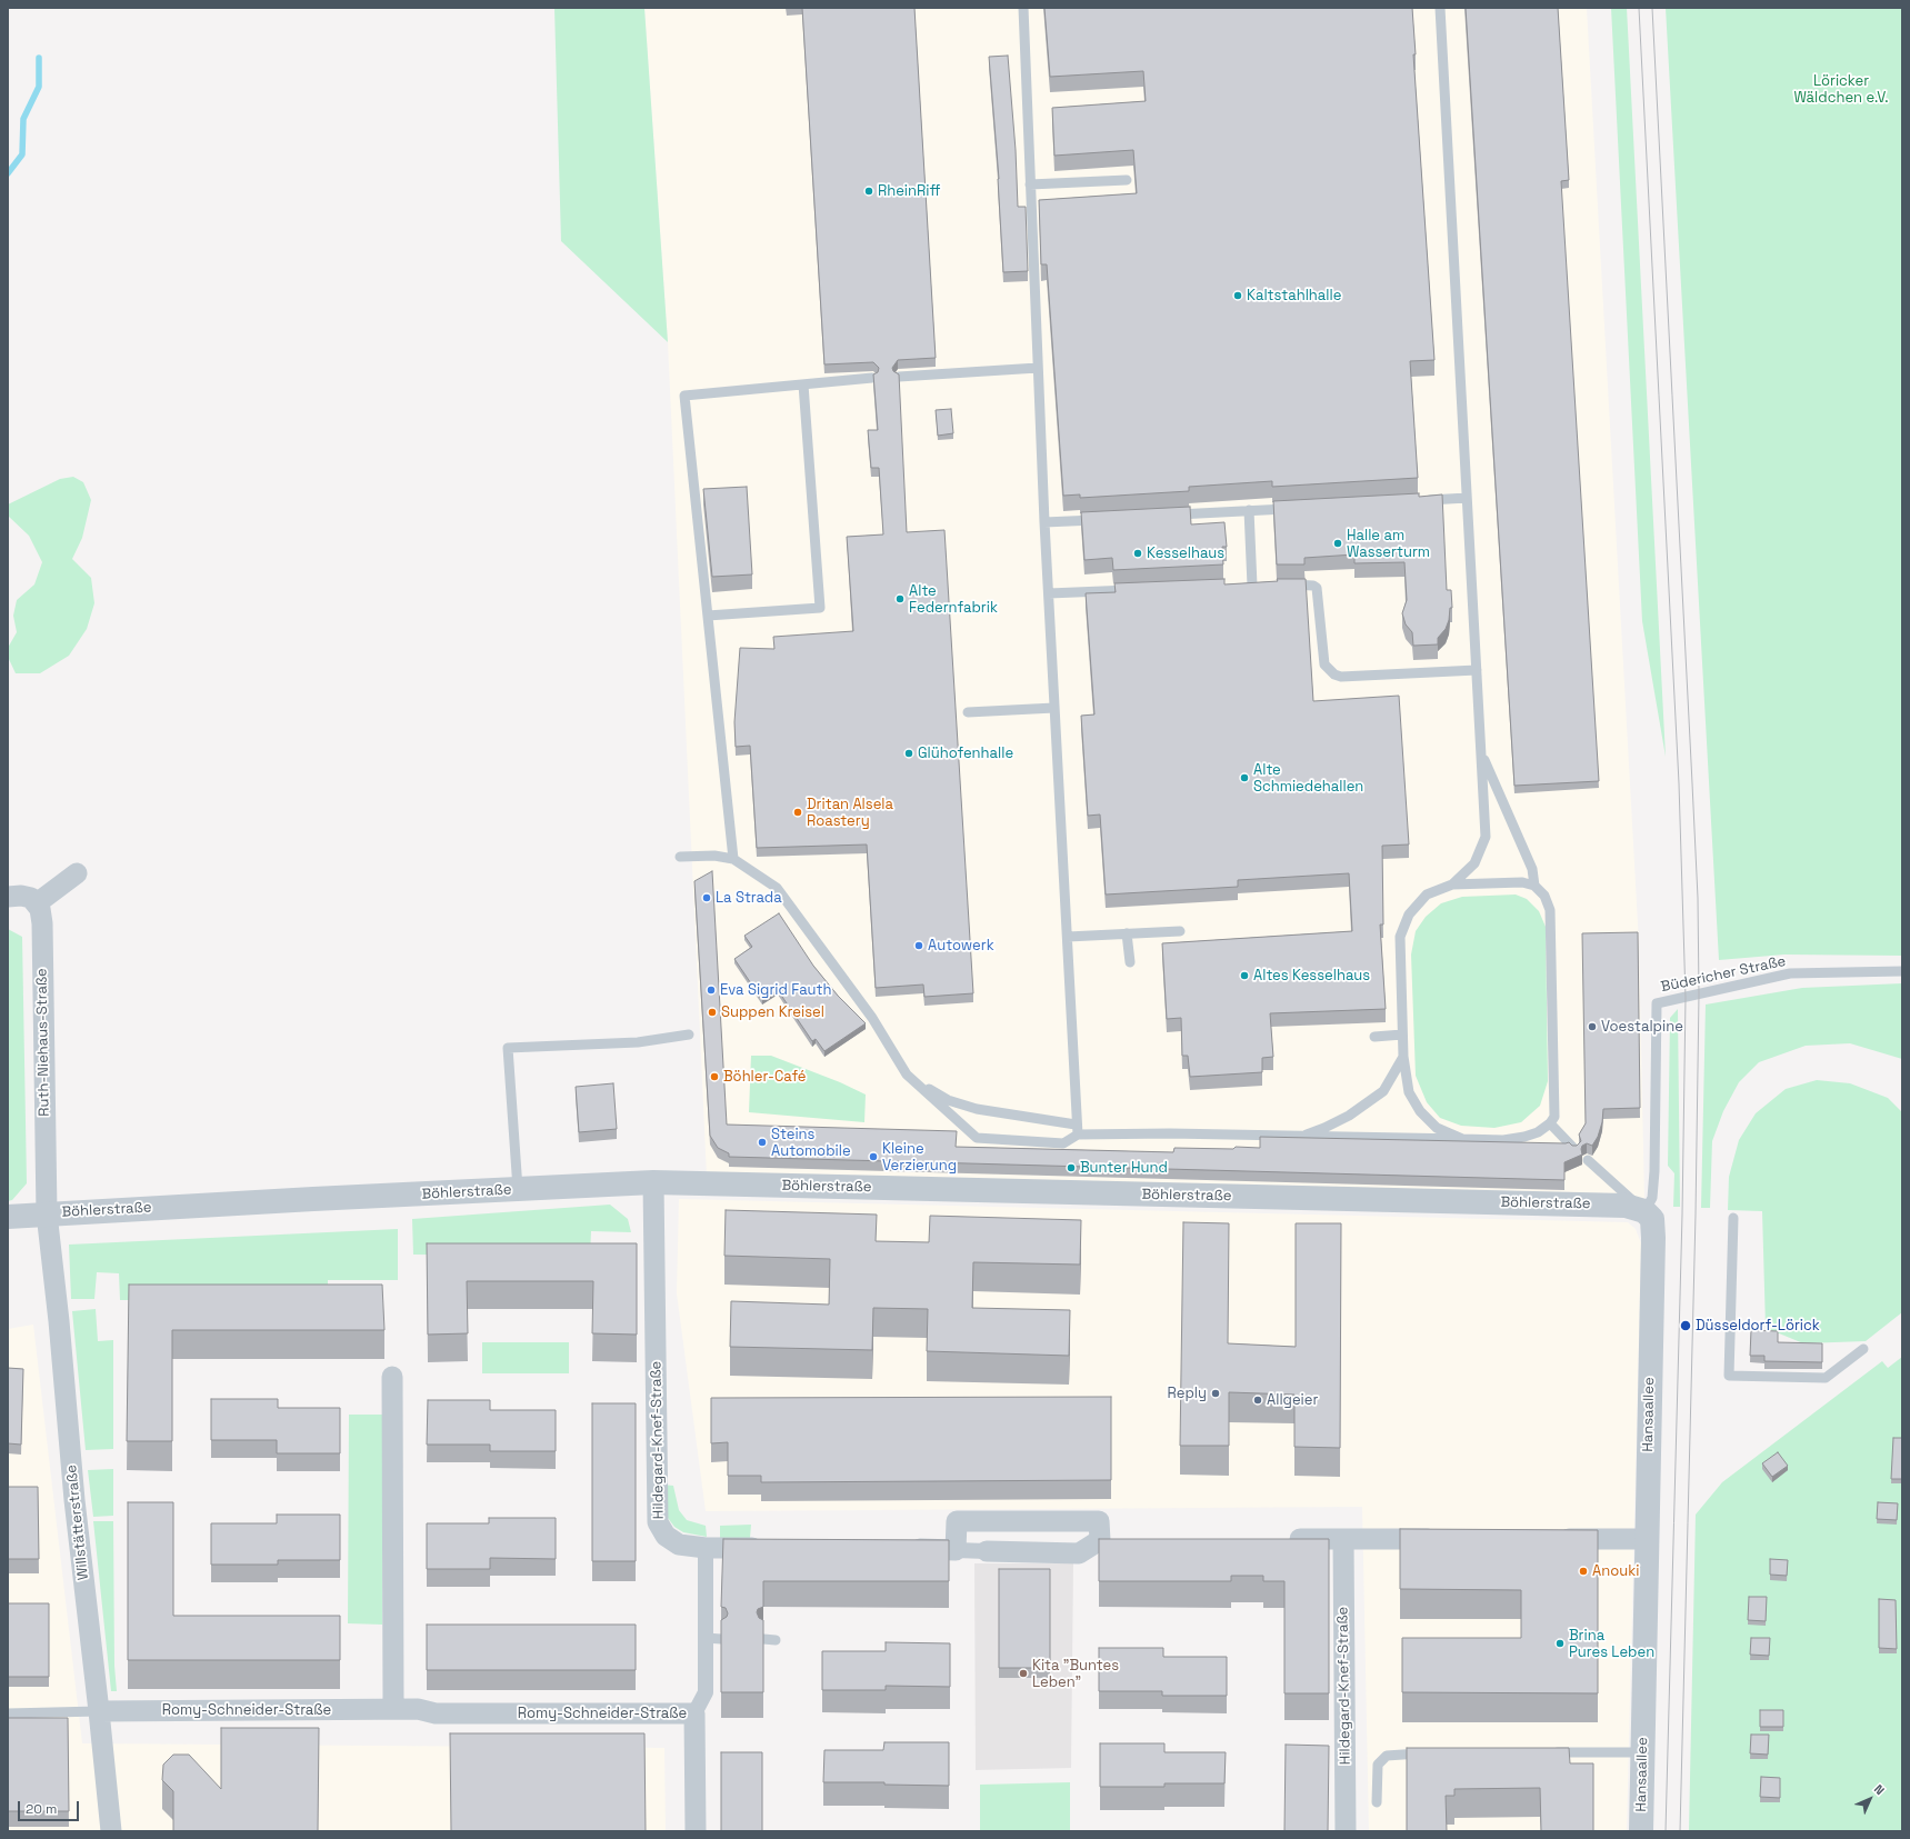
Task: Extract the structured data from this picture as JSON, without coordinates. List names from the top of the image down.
{
  "streets": {
    "street": [
      "Ruth-Niehaus-Straße",
      "Böhlerstraße",
      "Hansaallee",
      "Hildegard-Knef-Straße",
      "Willstätterstraße",
      "Romy-Schneider-Straße"
    ],
    "lane": ["Büdericher Straße"]
  },
  "crossings": [
    ["Büdericher Straße", "Böhlerstraße"],
    ["Büdericher Straße", "Hansaallee"],
    ["Ruth-Niehaus-Straße", "Böhlerstraße"],
    ["Ruth-Niehaus-Straße", "Willstätterstraße"],
    ["Böhlerstraße", "Hansaallee"],
    ["Böhlerstraße", "Hildegard-Knef-Straße"],
    ["Böhlerstraße", "Willstätterstraße"],
    ["Willstätterstraße", "Romy-Schneider-Straße"]
  ],
  "parks": ["Löricker Wäldchen e.V."],
  "places": [
    "RheinRiff",
    "Kaltstahlhalle",
    "Halle am Wasserturm",
    "Kesselhaus",
    "Alte Federnfabrik",
    "Glühofenhalle",
    "Alte Schmiedehallen",
    "Dritan Alsela Roastery",
    "La Strada",
    "Autowerk",
    "Altes Kesselhaus",
    "Eva Sigrid Fauth",
    "Suppen Kreisel",
    "Voestalpine",
    "Böhler-Café",
    "Steins Automobile",
    "Kleine Verzierung",
    "Bunter Hund",
    "Düsseldorf-Lörick",
    "Reply",
    "Allgeier",
    "Anouki",
    "Brina Pures Leben",
    "Kita \"Buntes Leben\""
  ],
  "scale_bar": "20 m",
  "north": "top right"
}
